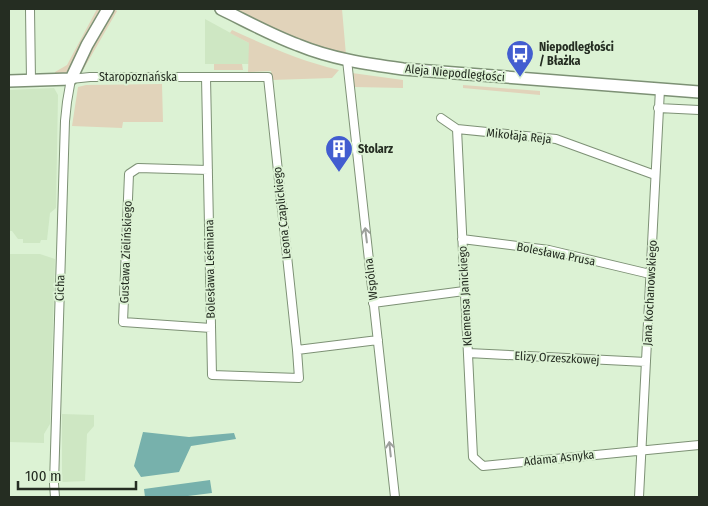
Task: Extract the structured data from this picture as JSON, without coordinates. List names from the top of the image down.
{
  "streets": {
    "street": [
      "Aleja Niepodległości",
      "Staropoznańska",
      "Mikołaja Reja",
      "Leona Czaplickiego",
      "Gustawa Zielińskiego",
      "Bolesława Prusa",
      "Bolesława Leśmiana",
      "Wspólna",
      "Cicha",
      "Jana Kochanowskiego",
      "Klemensa Janickiego",
      "Elizy Orzeszkowej",
      "Adama Asnyka"
    ]
  },
  "crossings": [
    ["Aleja Niepodległości", "Wspólna"],
    ["Aleja Niepodległości", "Jana Kochanowskiego"],
    ["Staropoznańska", "Leona Czaplickiego"],
    ["Staropoznańska", "Bolesława Leśmiana"],
    ["Staropoznańska", "Cicha"],
    ["Mikołaja Reja", "Jana Kochanowskiego"],
    ["Mikołaja Reja", "Klemensa Janickiego"],
    ["Leona Czaplickiego", "Bolesława Leśmiana"],
    ["Gustawa Zielińskiego", "Bolesława Leśmiana"],
    ["Bolesława Prusa", "Jana Kochanowskiego"],
    ["Bolesława Prusa", "Klemensa Janickiego"],
    ["Jana Kochanowskiego", "Elizy Orzeszkowej"],
    ["Jana Kochanowskiego", "Adama Asnyka"],
    ["Klemensa Janickiego", "Elizy Orzeszkowej"],
    ["Klemensa Janickiego", "Adama Asnyka"]
  ],
  "one_way": ["Wspólna"],
  "places": {
    "bus stop": ["Niepodległości / Błażka"],
    "building": ["Stolarz"]
  },
  "scale_bar": "100 m"
}
